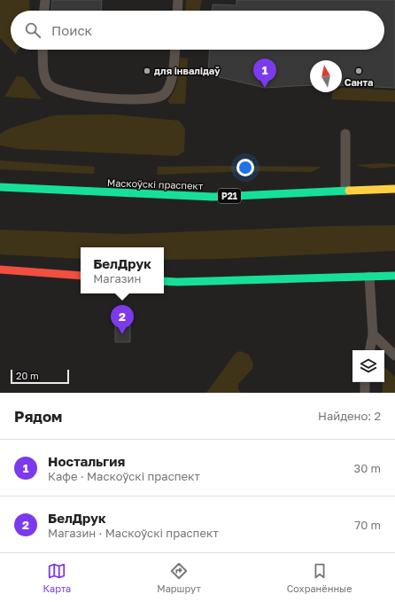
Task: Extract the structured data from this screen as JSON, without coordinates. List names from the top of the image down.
{
  "streets": {
    "main road": ["Маскоўскі праспект", "Р21"]
  },
  "places": ["для інвалідаў", "Санта"],
  "scale_bar": "20 m",
  "north": "top",
  "page": {
    "search": "Поиск",
    "pins": ["1", "2"],
    "popup": ["БелДрук", "Магазин"],
    "scale": "20 m",
    "heading": ["Рядом", "Найдено: 2"],
    "list": [
      {
        "mark": "1",
        "name": "Ностальгия",
        "note": "Кафе · Маскоўскі праспект",
        "value": "30 m"
      },
      {
        "mark": "2",
        "name": "БелДрук",
        "note": "Магазин · Маскоўскі праспект",
        "value": "70 m"
      }
    ],
    "nav": ["Карта", "Маршрут", "Сохранённые"]
  }
}
